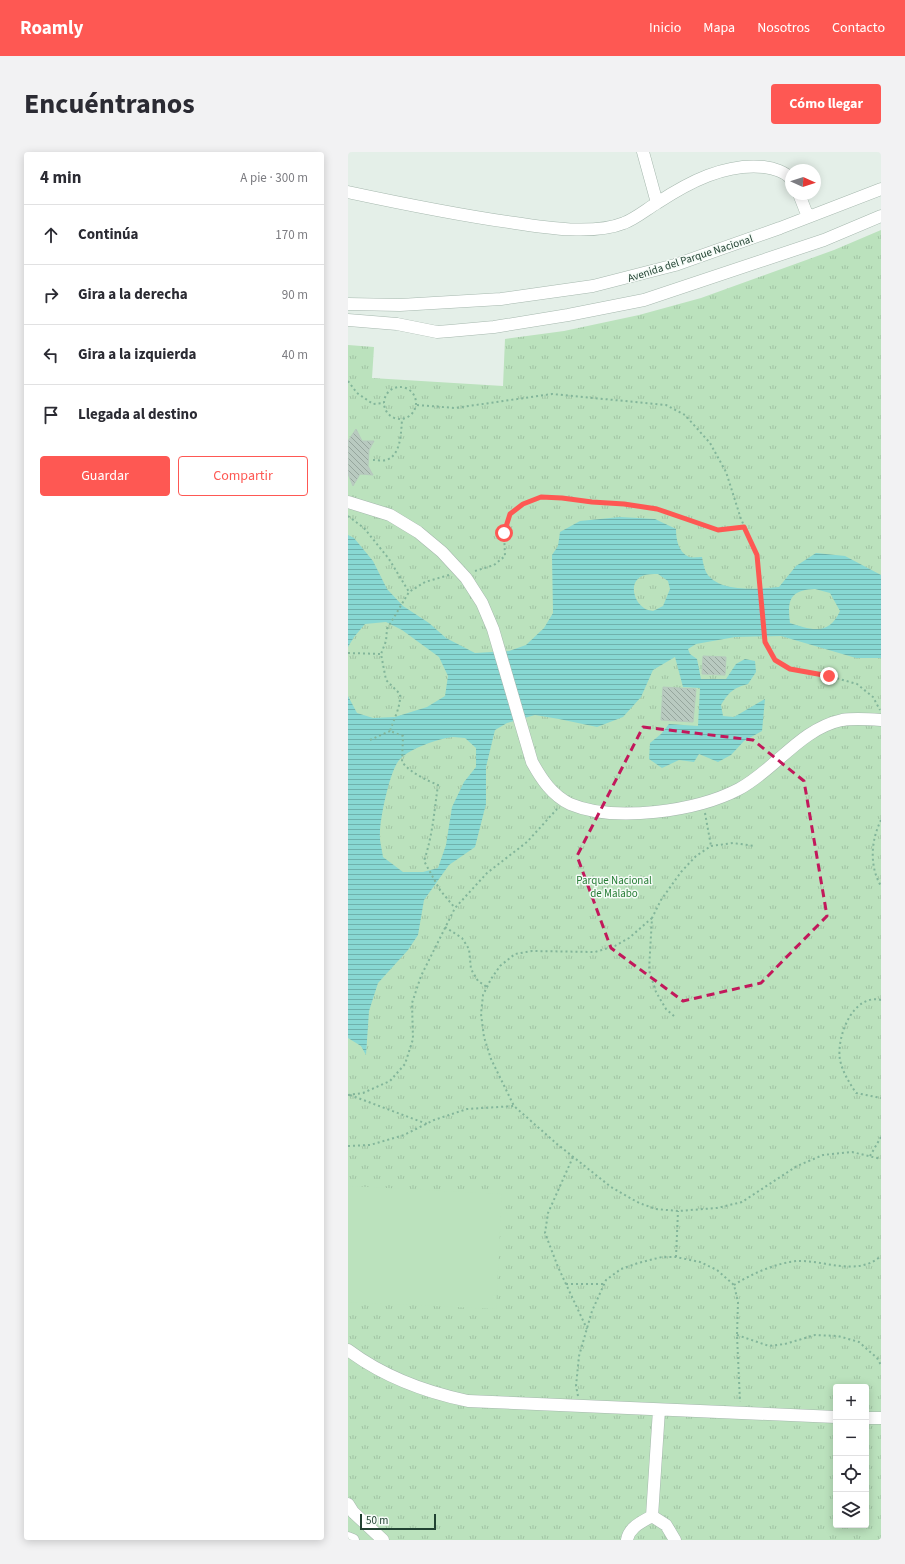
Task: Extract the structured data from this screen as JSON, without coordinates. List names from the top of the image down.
{
  "streets": {
    "street": ["Avenida del Parque Nacional"]
  },
  "parks": ["Parque Nacional de Malabo"],
  "scale_bar": "50 m",
  "north": "right",
  "page": {
    "header": "Roamly",
    "nav": [
      "Inicio",
      "Mapa",
      "Nosotros",
      "Contacto"
    ],
    "title": "Encuéntranos",
    "buttons": [
      "Cómo llegar",
      ["Guardar", "Compartir"]
    ],
    "heading": ["4 min", "A pie · 300 m"],
    "list": [
      ["Continúa", "170 m"],
      ["Gira a la derecha", "90 m"],
      ["Gira a la izquierda", "40 m"],
      "Llegada al destino"
    ],
    "map_buttons": ["+", "−"],
    "scale": "50 m"
  }
}
